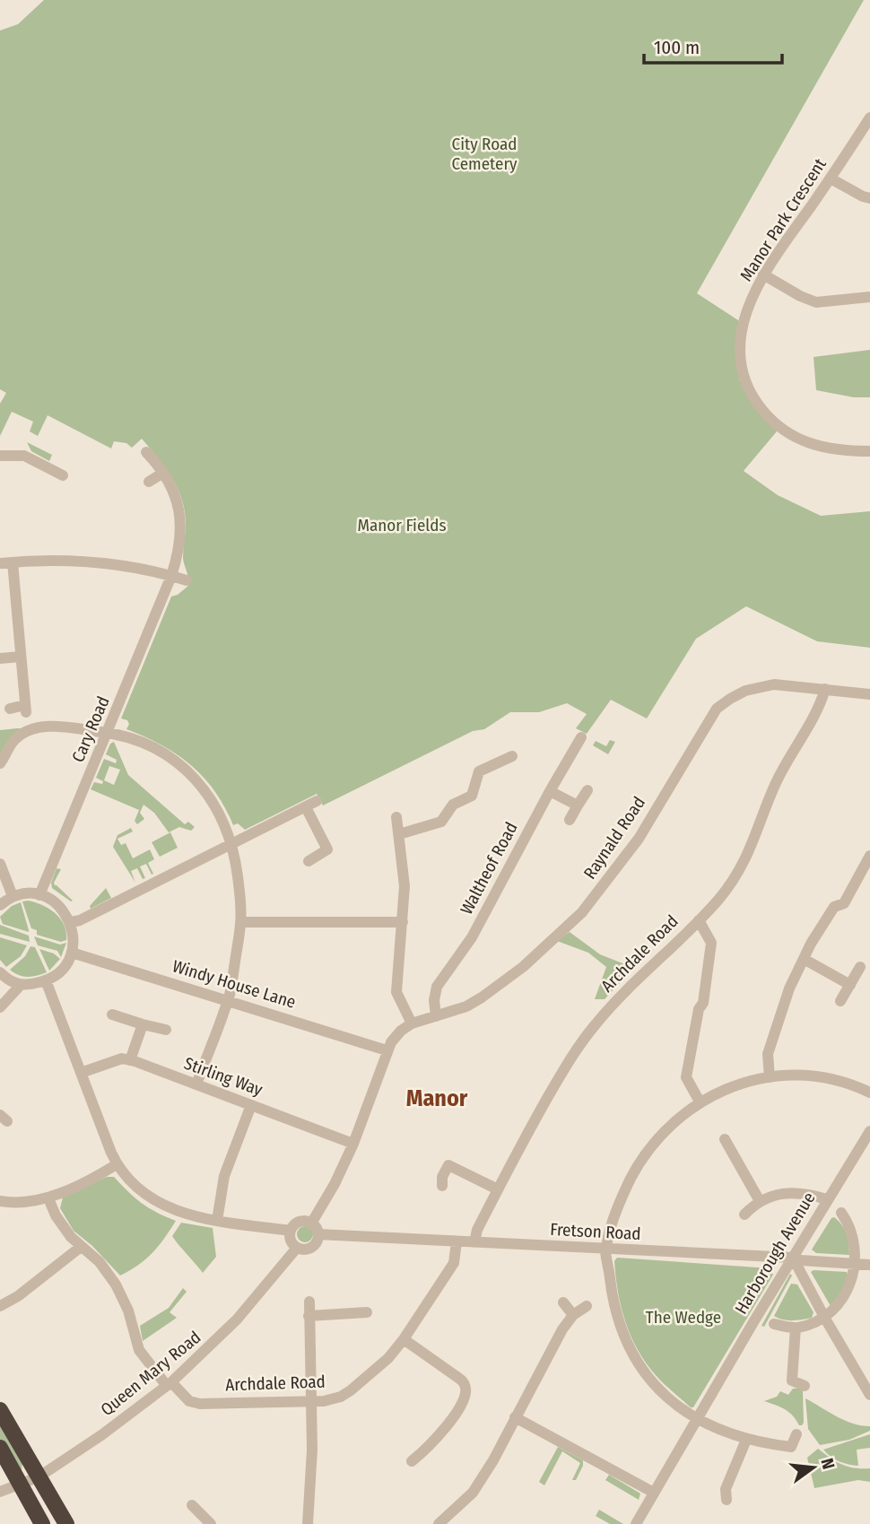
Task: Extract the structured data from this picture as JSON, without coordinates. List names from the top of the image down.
{
  "streets": {
    "street": [
      "Manor Park Crescent",
      "Cary Road",
      "Raynald Road",
      "Waltheof Road",
      "Archdale Road",
      "Windy House Lane",
      "Stirling Way",
      "Fretson Road",
      "Harborough Avenue",
      "Queen Mary Road"
    ]
  },
  "crossings": [
    ["Raynald Road", "Waltheof Road"],
    ["Raynald Road", "Archdale Road"],
    ["Raynald Road", "Windy House Lane"],
    ["Archdale Road", "Fretson Road"],
    ["Archdale Road", "Queen Mary Road"],
    ["Fretson Road", "Harborough Avenue"],
    ["Fretson Road", "Queen Mary Road"]
  ],
  "districts": ["Manor"],
  "parks": ["City Road Cemetery", "Manor Fields", "The Wedge"],
  "scale_bar": "100 m",
  "north": "right"
}
